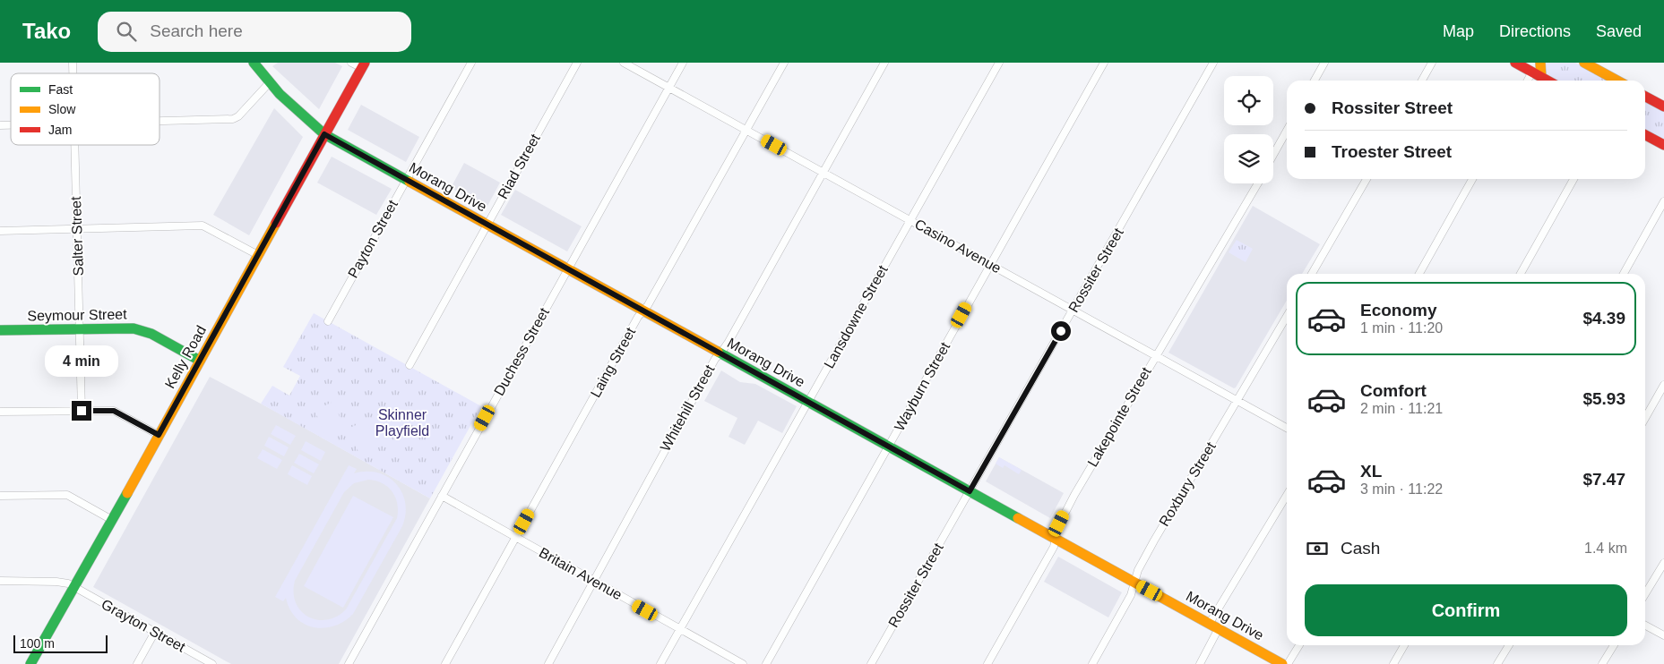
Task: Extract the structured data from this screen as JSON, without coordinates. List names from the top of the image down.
{
  "streets": {
    "street": [
      "Riad Street",
      "Morang Drive",
      "Salter Street",
      "Payton Street",
      "Casino Avenue",
      "Rossiter Street",
      "Seymour Street",
      "Lansdowne Street",
      "Duchess Street",
      "Kelly Road",
      "Laing Street",
      "Wayburn Street",
      "Whitehill Street",
      "Lakepointe Street",
      "Roxbury Street",
      "Britain Avenue",
      "Grayton Street"
    ]
  },
  "crossings": [
    ["Riad Street", "Morang Drive"],
    ["Morang Drive", "Payton Street"],
    ["Morang Drive", "Rossiter Street"],
    ["Morang Drive", "Lansdowne Street"],
    ["Morang Drive", "Duchess Street"],
    ["Morang Drive", "Kelly Road"],
    ["Morang Drive", "Laing Street"],
    ["Morang Drive", "Wayburn Street"],
    ["Morang Drive", "Whitehill Street"],
    ["Morang Drive", "Lakepointe Street"],
    ["Morang Drive", "Roxbury Street"],
    ["Salter Street", "Seymour Street"],
    ["Casino Avenue", "Rossiter Street"],
    ["Casino Avenue", "Lansdowne Street"],
    ["Casino Avenue", "Duchess Street"],
    ["Casino Avenue", "Laing Street"],
    ["Casino Avenue", "Wayburn Street"],
    ["Casino Avenue", "Whitehill Street"],
    ["Casino Avenue", "Lakepointe Street"],
    ["Casino Avenue", "Roxbury Street"],
    ["Seymour Street", "Kelly Road"],
    ["Lansdowne Street", "Britain Avenue"],
    ["Duchess Street", "Britain Avenue"],
    ["Kelly Road", "Grayton Street"],
    ["Laing Street", "Britain Avenue"],
    ["Whitehill Street", "Britain Avenue"]
  ],
  "parks": ["Skinner Playfield"],
  "legend": ["Fast", "Slow", "Jam"],
  "scale_bar": "100 m",
  "page": {
    "header": "Tako",
    "search": "Search here",
    "nav": ["Map", "Directions", "Saved"],
    "banner": ["Rossiter Street", "Troester Street"],
    "list": [
      {
        "name": "Economy",
        "note": "1 min · 11:20",
        "value": "$4.39"
      },
      {
        "name": "Comfort",
        "note": "2 min · 11:21",
        "value": "$5.93"
      },
      {
        "name": "XL",
        "note": "3 min · 11:22",
        "value": "$7.47"
      }
    ],
    "bubble": "4 min",
    "pay": ["Cash", "1.4 km"],
    "buttons": "Confirm",
    "scale": "100 m"
  }
}
